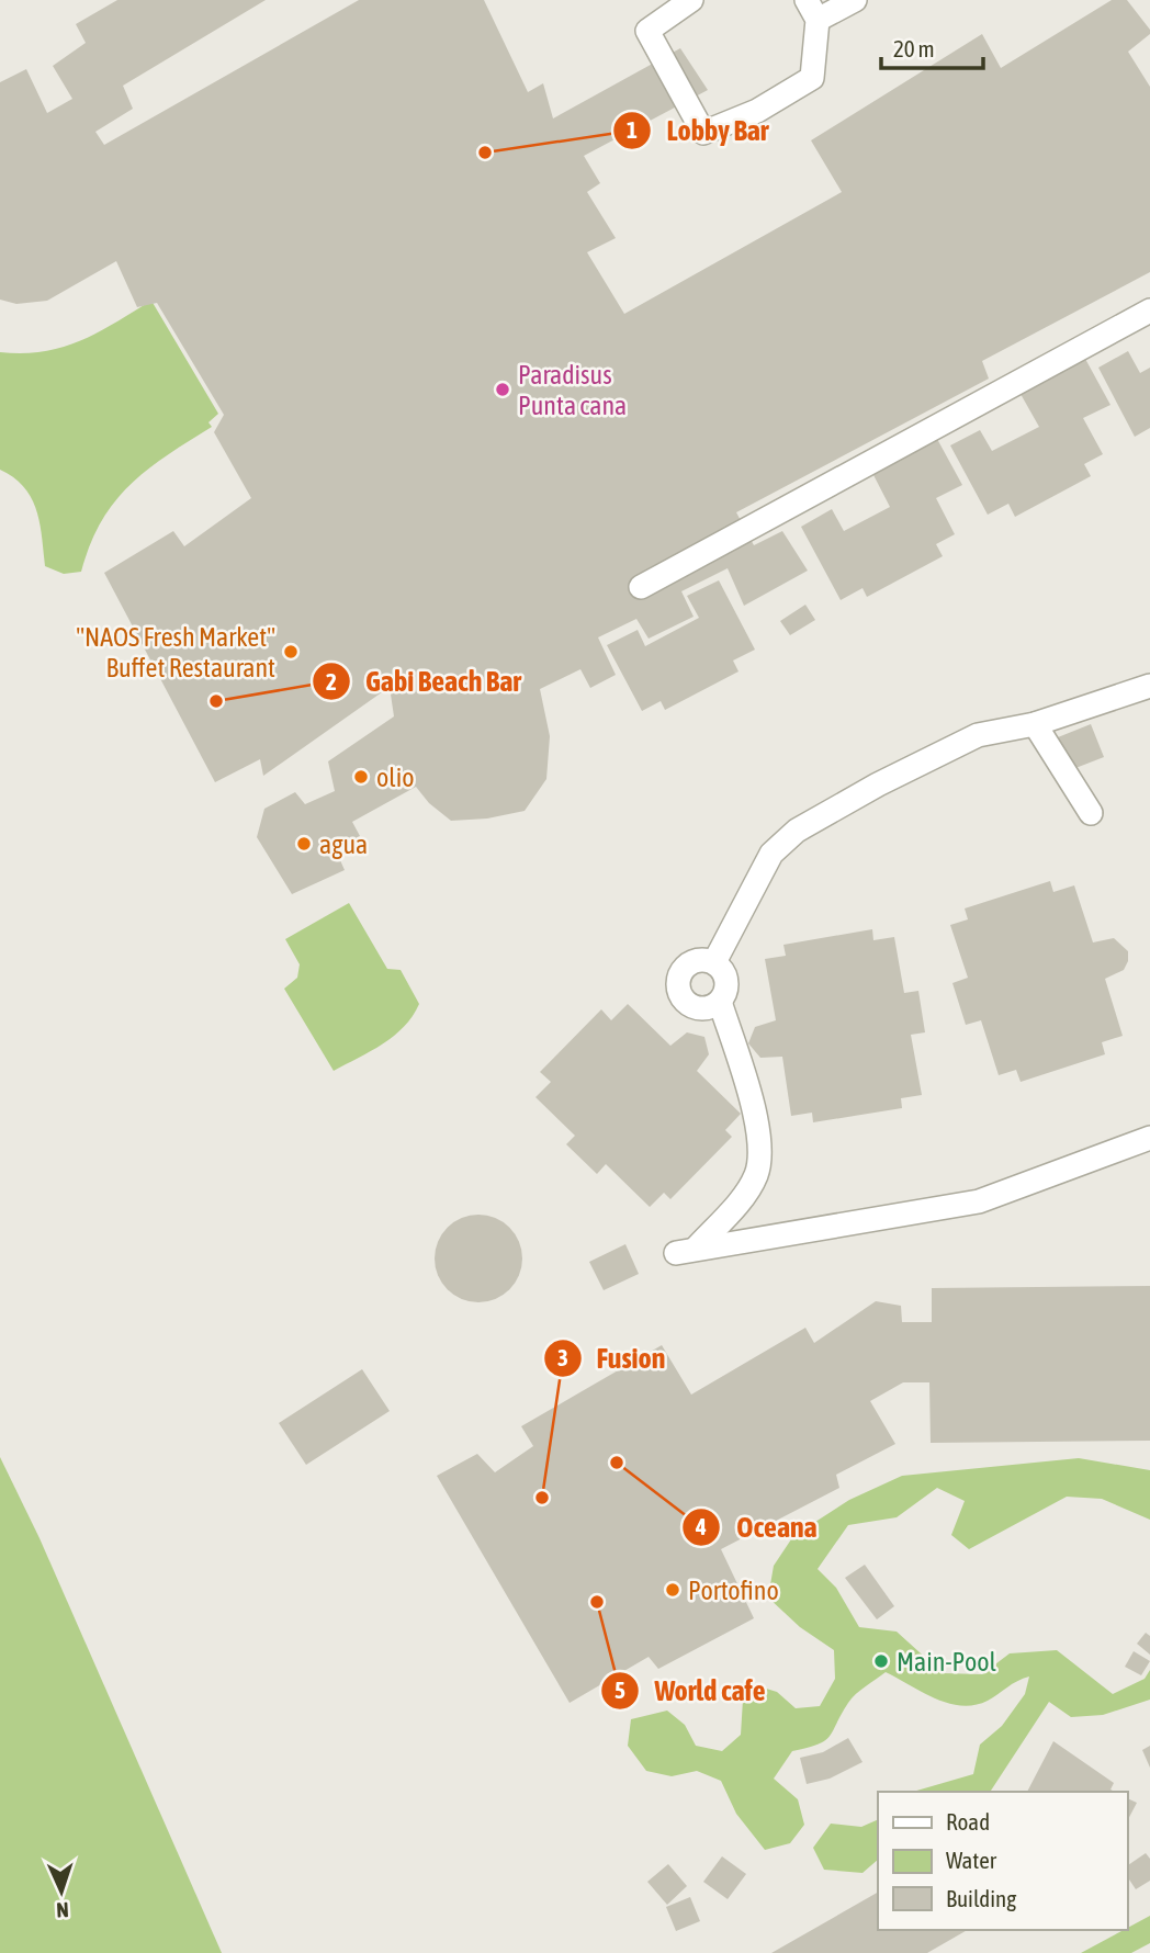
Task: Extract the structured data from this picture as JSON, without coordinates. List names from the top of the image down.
{
  "places": [
    "Lobby Bar",
    "Paradisus Punta cana",
    "\"NAOS Fresh Market\" Buffet Restaurant",
    "Gabi Beach Bar",
    "olio",
    "agua",
    "Oceana",
    "Fusion",
    "Portofino",
    "World cafe",
    "Main-Pool"
  ],
  "legend": ["Road", "Water", "Building"],
  "scale_bar": "20 m",
  "north": "bottom"
}
